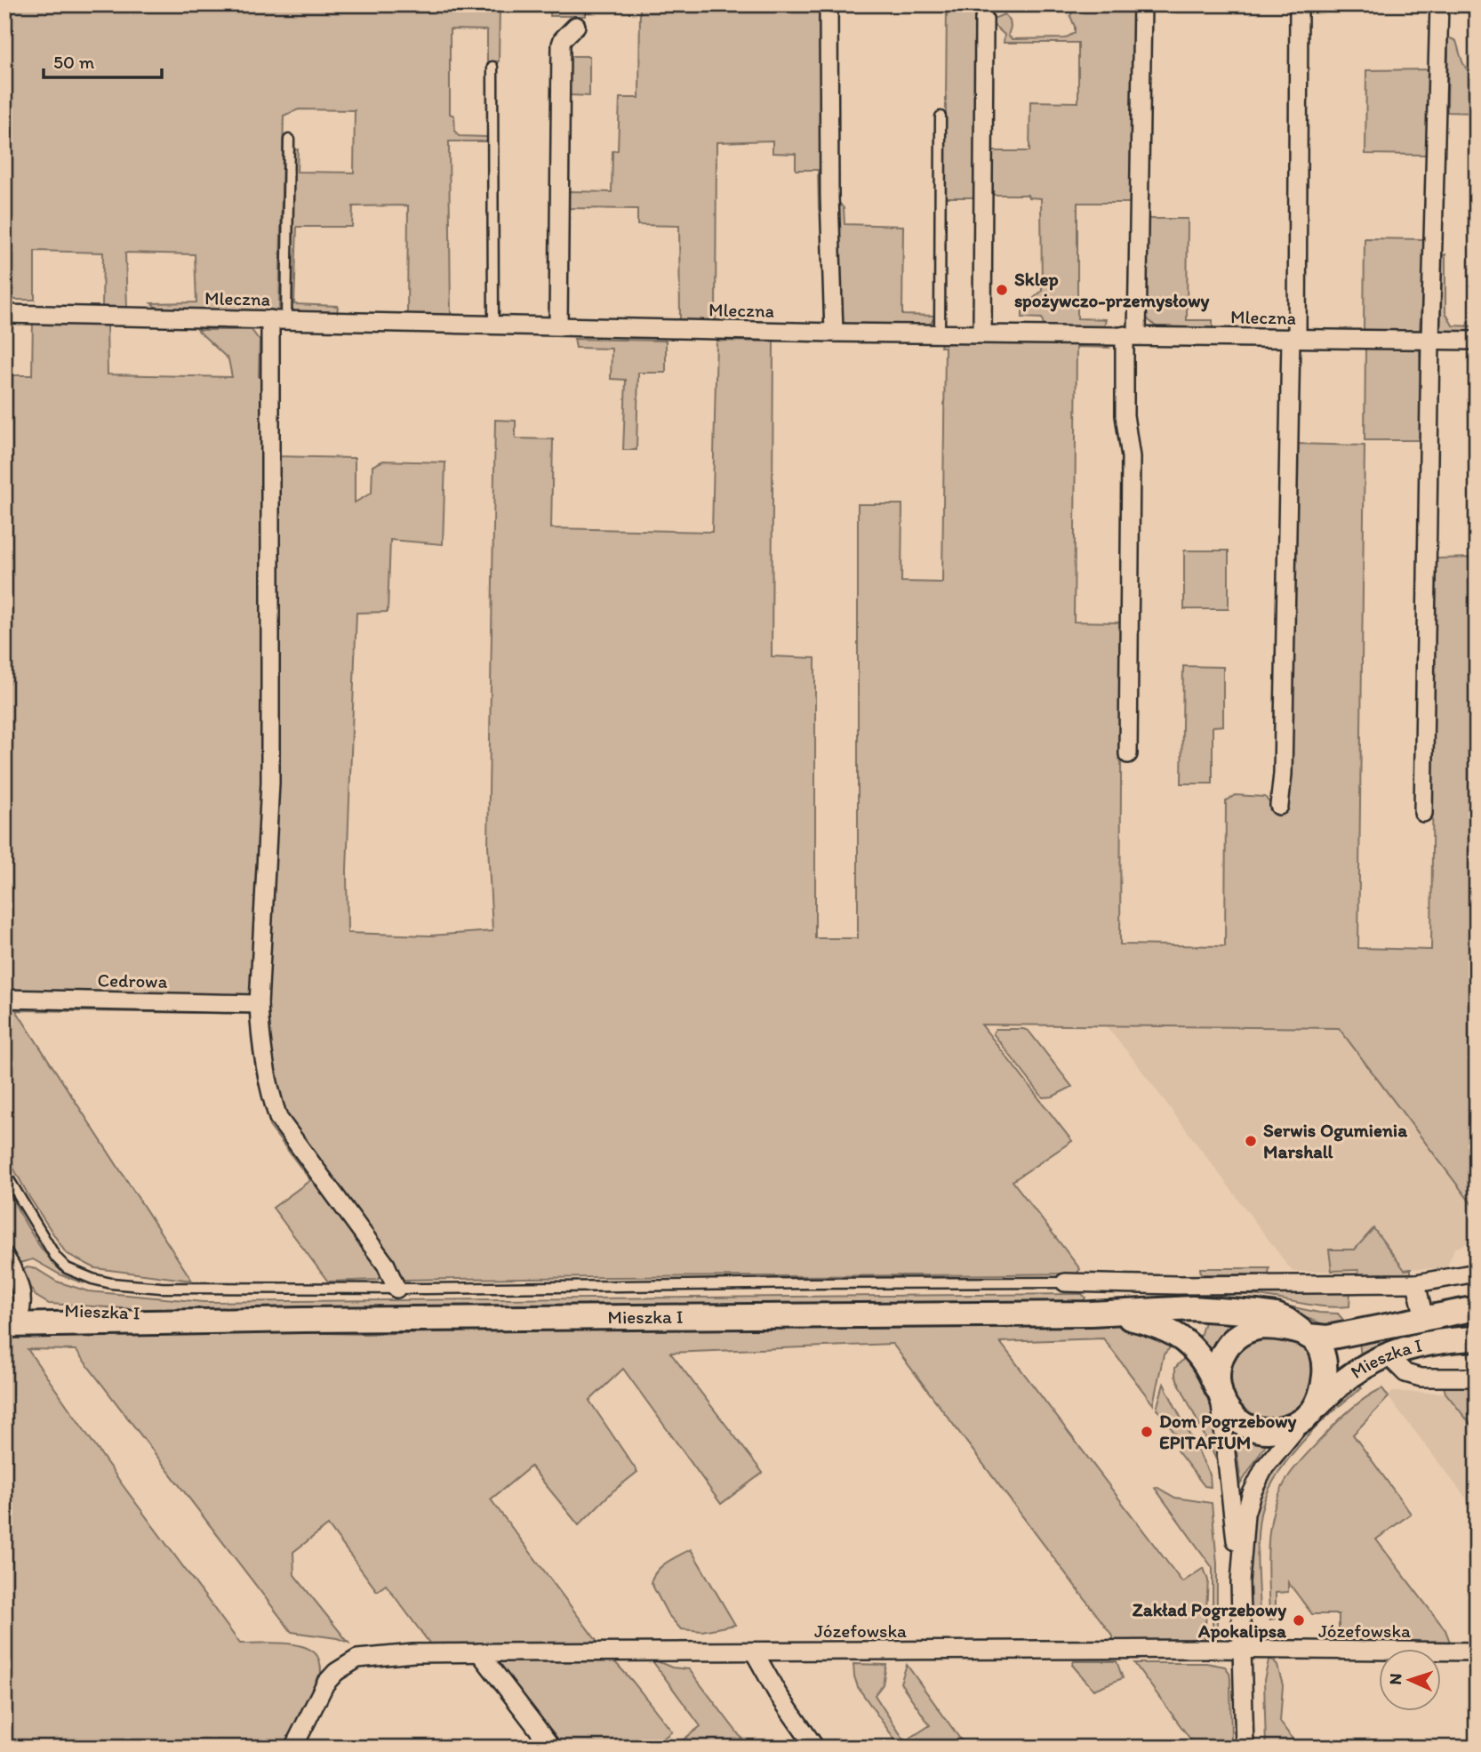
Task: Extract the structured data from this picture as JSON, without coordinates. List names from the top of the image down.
{
  "streets": {
    "street": [
      "Mleczna",
      "Cedrowa",
      "Mieszka I",
      "Józefowska"
    ]
  },
  "places": [
    "Sklep spożywczo-przemysłowy",
    "Serwis Ogumienia Marshall",
    "Dom Pogrzebowy EPITAFIUM",
    "Zakład Pogrzebowy Apokalipsa"
  ],
  "scale_bar": "50 m",
  "north": "left"
}
